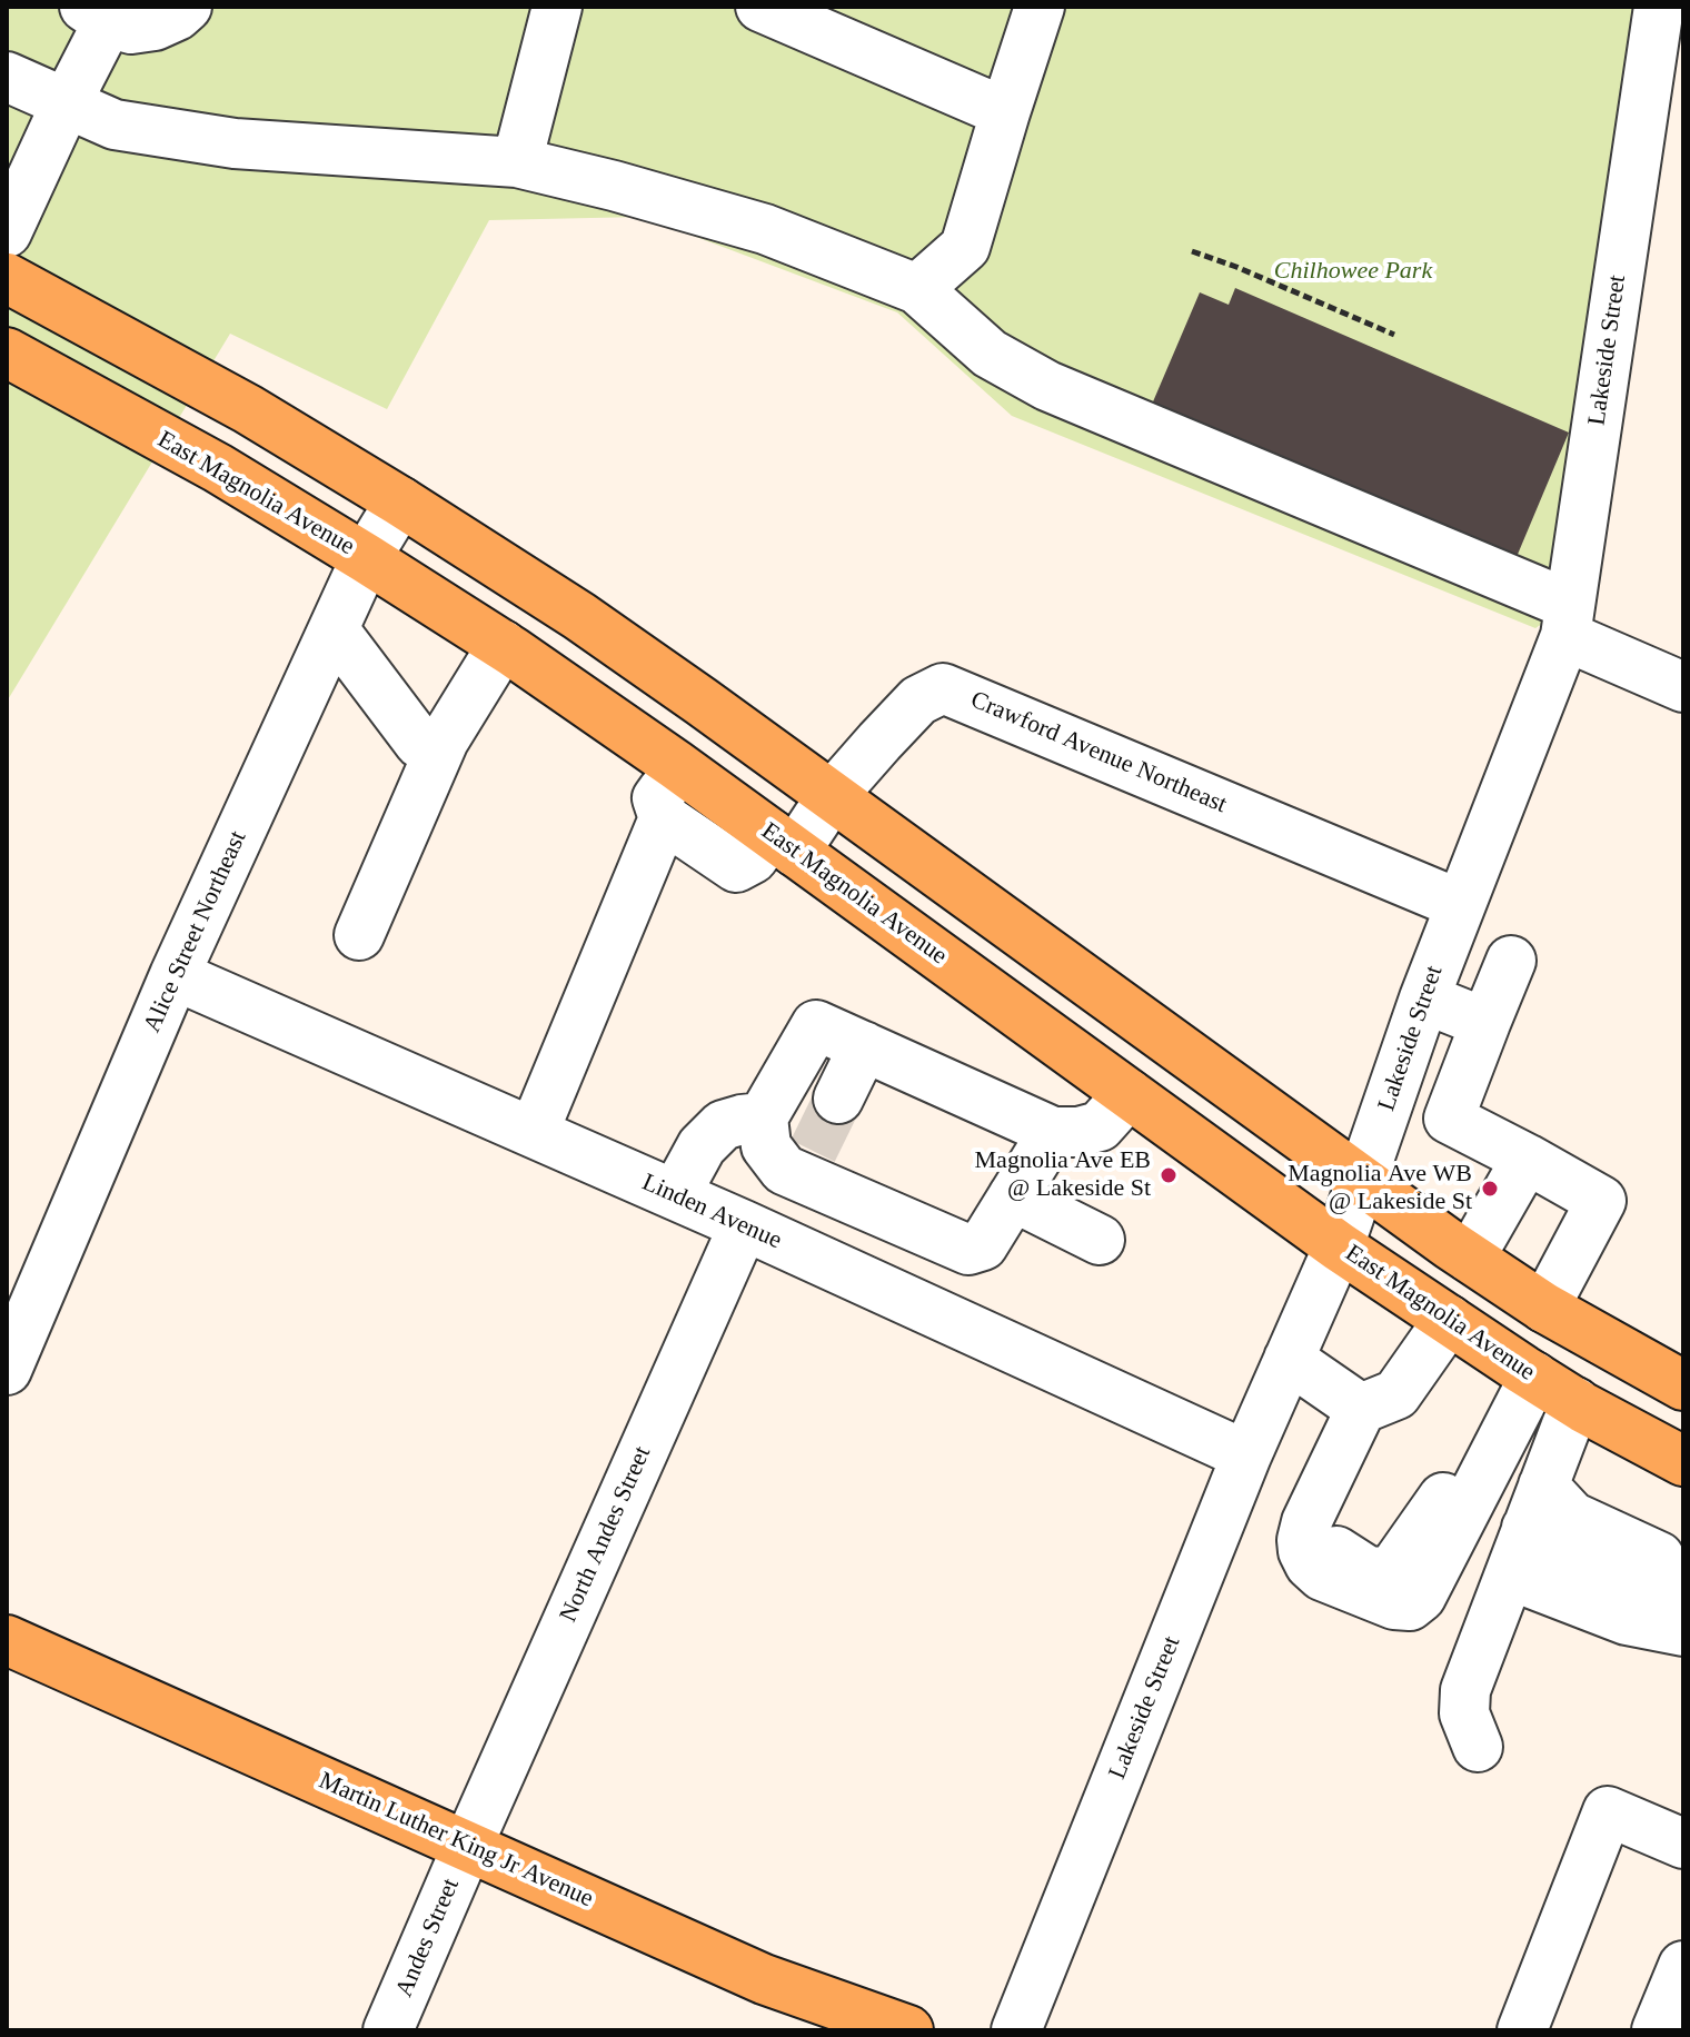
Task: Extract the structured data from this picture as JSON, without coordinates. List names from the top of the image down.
{
  "streets": {
    "main road": ["East Magnolia Avenue", "Martin Luther King Jr Avenue"],
    "street": [
      "Lakeside Street",
      "Crawford Avenue Northeast",
      "Alice Street Northeast",
      "Linden Avenue",
      "North Andes Street",
      "Andes Street"
    ]
  },
  "crossings": [
    ["Lakeside Street", "East Magnolia Avenue"],
    ["Lakeside Street", "Crawford Avenue Northeast"],
    ["Lakeside Street", "Linden Avenue"],
    ["East Magnolia Avenue", "Crawford Avenue Northeast"],
    ["East Magnolia Avenue", "Alice Street Northeast"],
    ["Alice Street Northeast", "Linden Avenue"],
    ["Linden Avenue", "North Andes Street"],
    ["North Andes Street", "Martin Luther King Jr Avenue"],
    ["North Andes Street", "Andes Street"],
    ["Martin Luther King Jr Avenue", "Andes Street"]
  ],
  "parks": ["Chilhowee Park"],
  "places": ["Magnolia Ave EB @ Lakeside St", "Magnolia Ave WB @ Lakeside St"]
}
